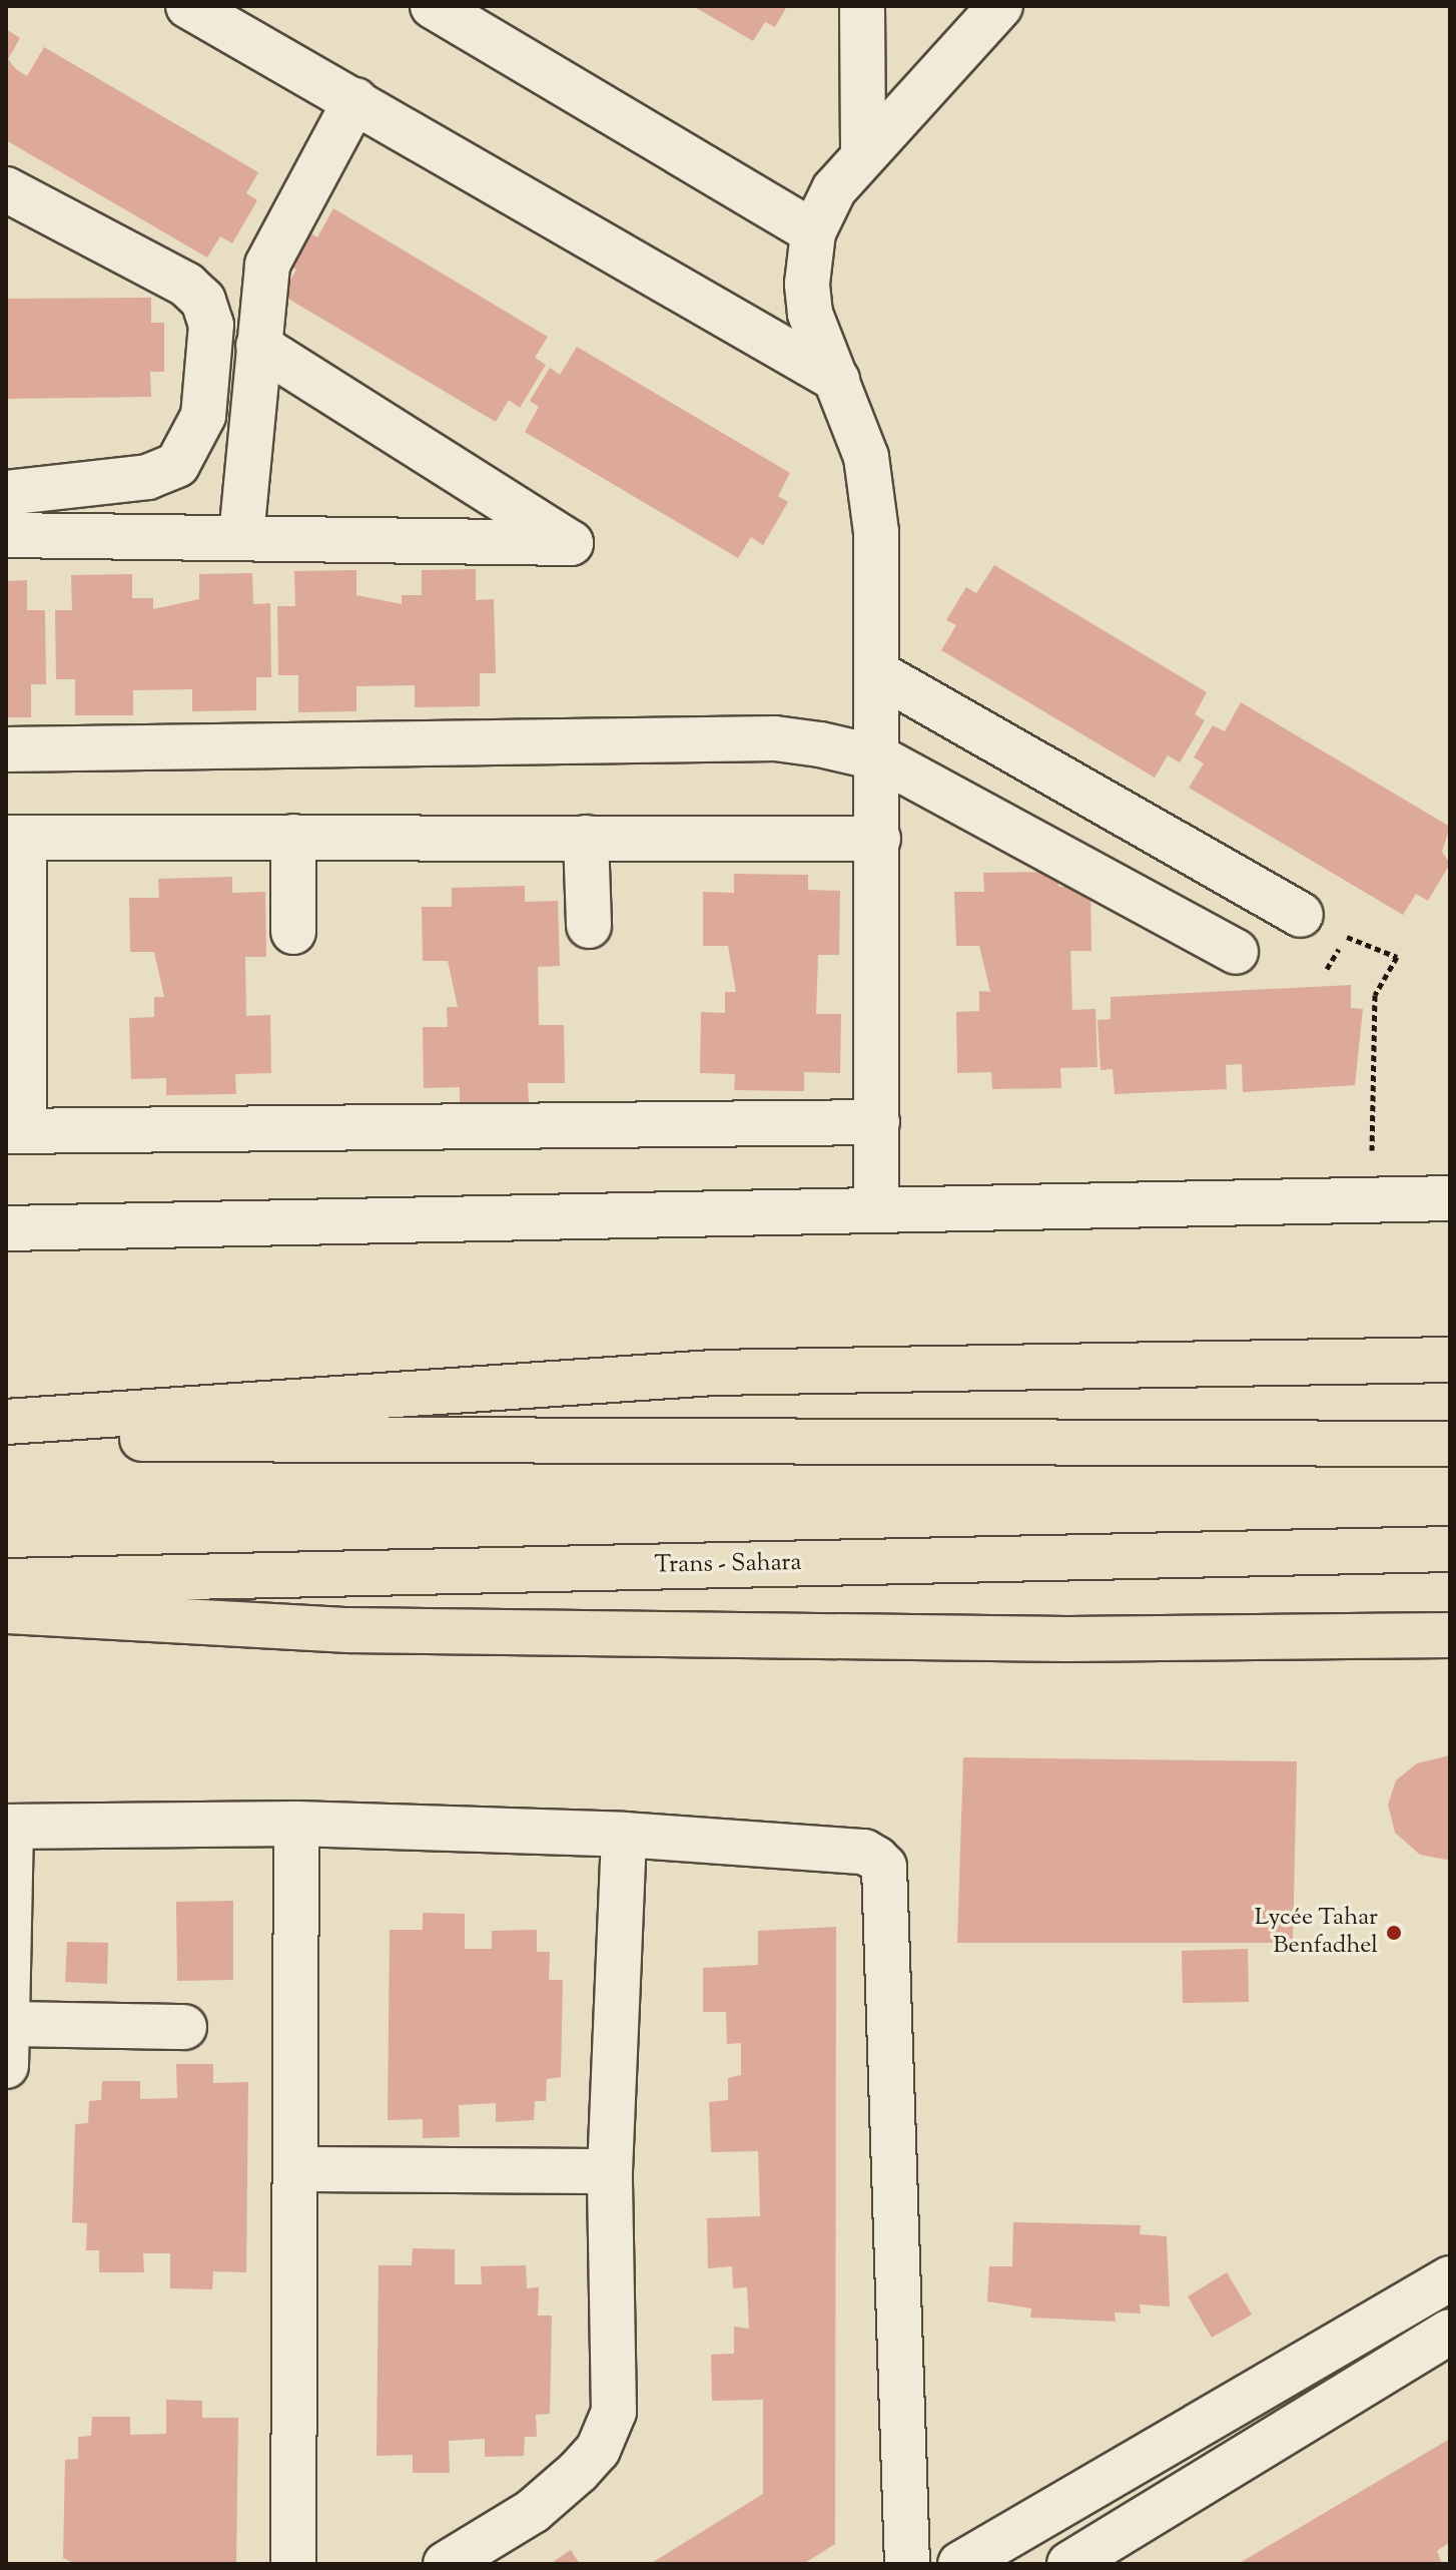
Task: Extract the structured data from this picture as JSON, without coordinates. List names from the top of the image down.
{
  "streets": {
    "highway": ["Trans - Sahara"]
  },
  "places": ["Lycée Tahar Benfadhel"]
}
